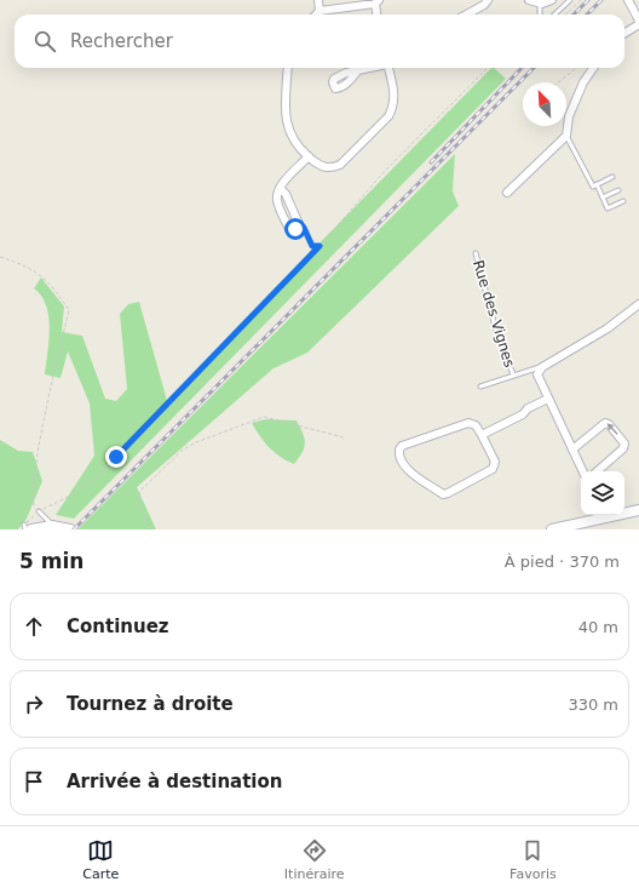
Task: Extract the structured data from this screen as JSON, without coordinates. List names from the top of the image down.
{
  "streets": {
    "street": ["Rue des Vignes"]
  },
  "north": "top left",
  "page": {
    "search": "Rechercher",
    "heading": ["5 min", "À pied · 370 m"],
    "list": [
      ["Continuez", "40 m"],
      ["Tournez à droite", "330 m"],
      "Arrivée à destination"
    ],
    "nav": ["Carte", "Itinéraire", "Favoris"]
  }
}
